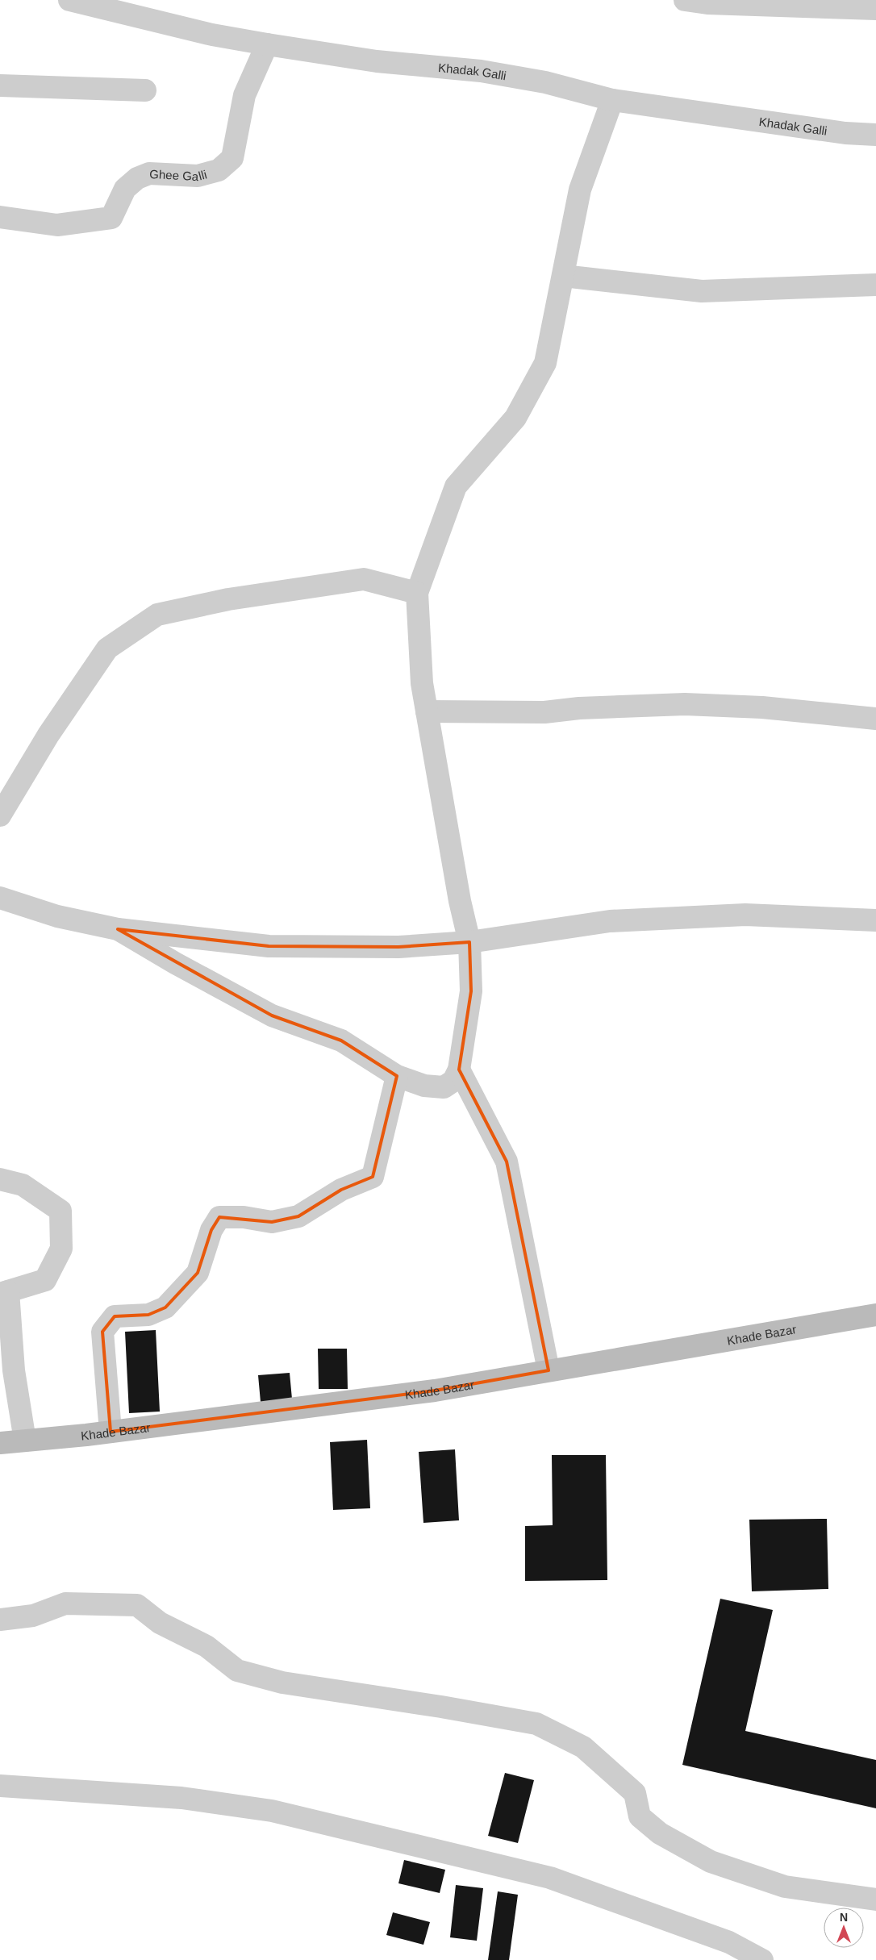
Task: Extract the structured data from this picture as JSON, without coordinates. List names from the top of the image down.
{
  "streets": {
    "main road": ["Khade Bazar"],
    "street": ["Khadak Galli", "Ghee Galli"]
  },
  "crossings": [
    ["Khadak Galli", "Ghee Galli"]
  ],
  "north": "top"
}
